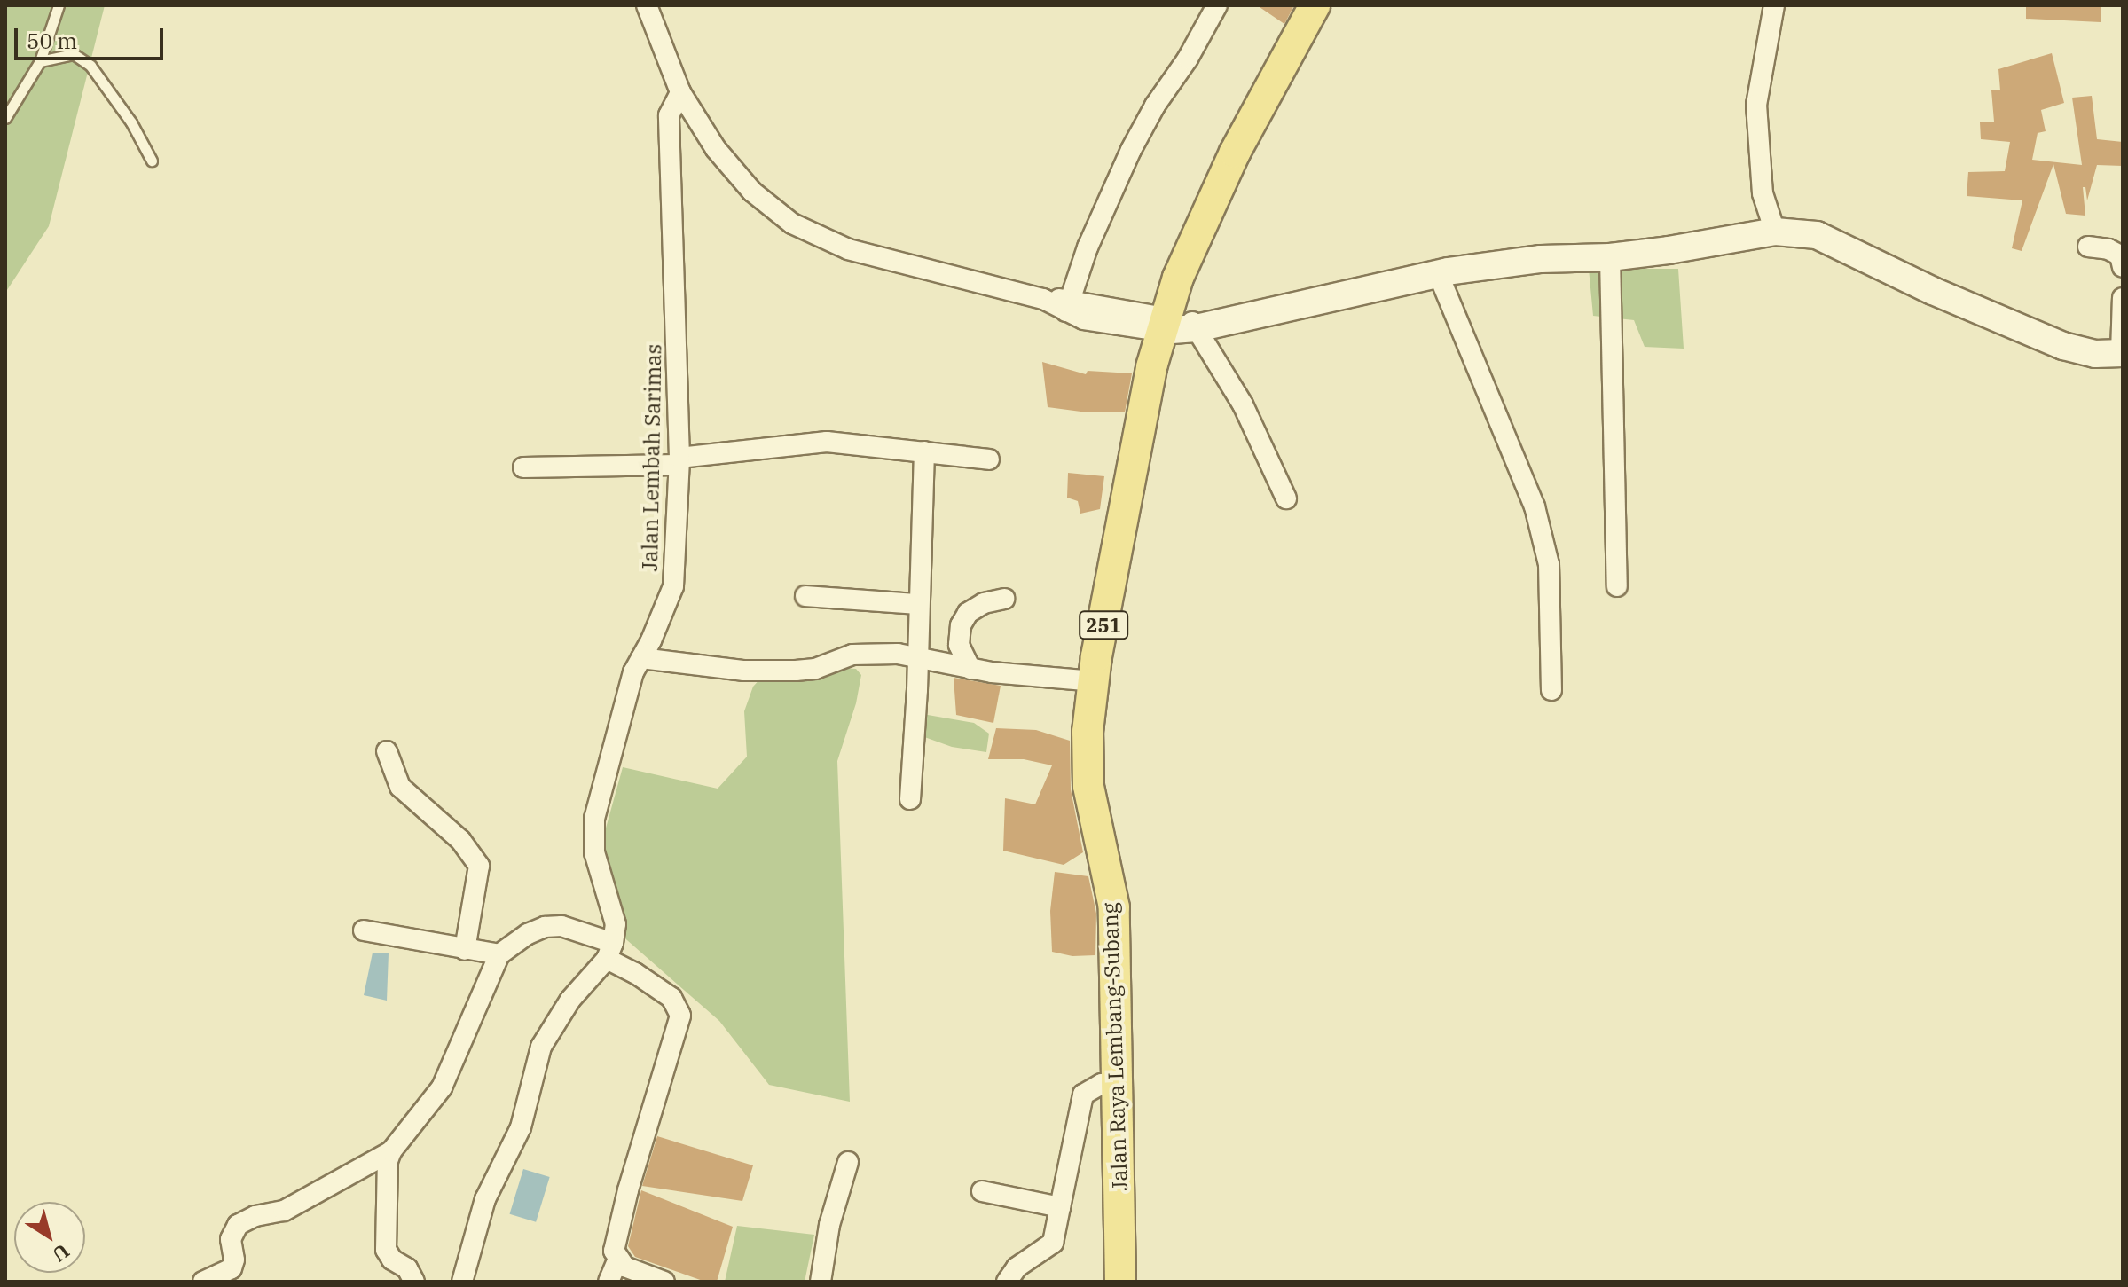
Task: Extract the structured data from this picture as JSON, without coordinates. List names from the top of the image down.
{
  "streets": {
    "main road": ["251", "Jalan Raya Lembang-Subang"],
    "street": ["Jalan Lembah Sarimas"]
  },
  "scale_bar": "50 m",
  "north": "bottom right"
}
